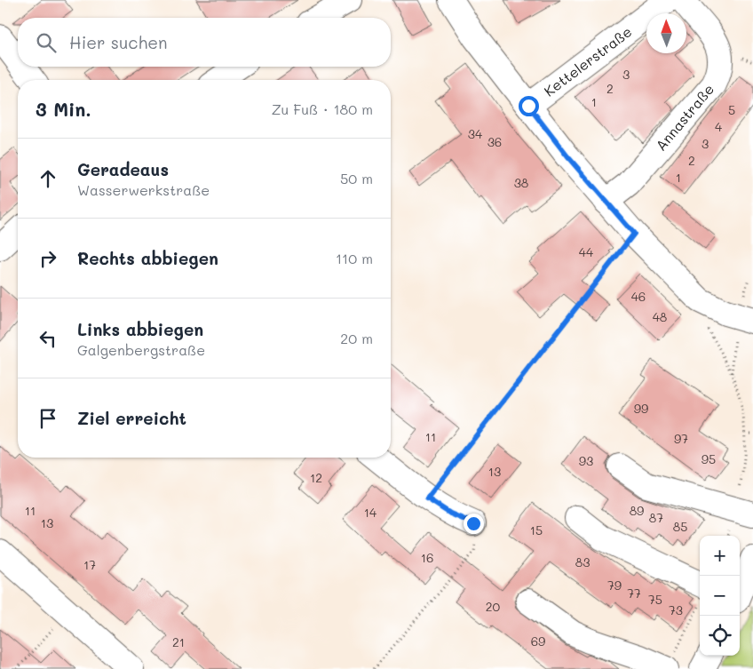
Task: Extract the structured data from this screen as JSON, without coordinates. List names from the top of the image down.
{
  "streets": {
    "street": ["Kettelerstraße", "Annastraße"]
  },
  "house_numbers": [
    "3",
    "2",
    "1",
    "5",
    "4",
    "34",
    "36",
    "3",
    "2",
    "1",
    "38",
    "44",
    "46",
    "48",
    "99",
    "11",
    "97",
    "95",
    "93",
    "13",
    "12",
    "11",
    "89",
    "14",
    "87",
    "13",
    "85",
    "15",
    "16",
    "83",
    "17",
    "79",
    "77",
    "75",
    "20",
    "73",
    "69",
    "21"
  ],
  "north": "top",
  "page": {
    "search": "Hier suchen",
    "heading": ["3 Min.", "Zu Fuß · 180 m"],
    "list": [
      ["Geradeaus", "Wasserwerkstraße", "50 m"],
      ["Rechts abbiegen", "110 m"],
      ["Links abbiegen", "Galgenbergstraße", "20 m"],
      "Ziel erreicht"
    ],
    "map_buttons": ["+", "−"]
  }
}
